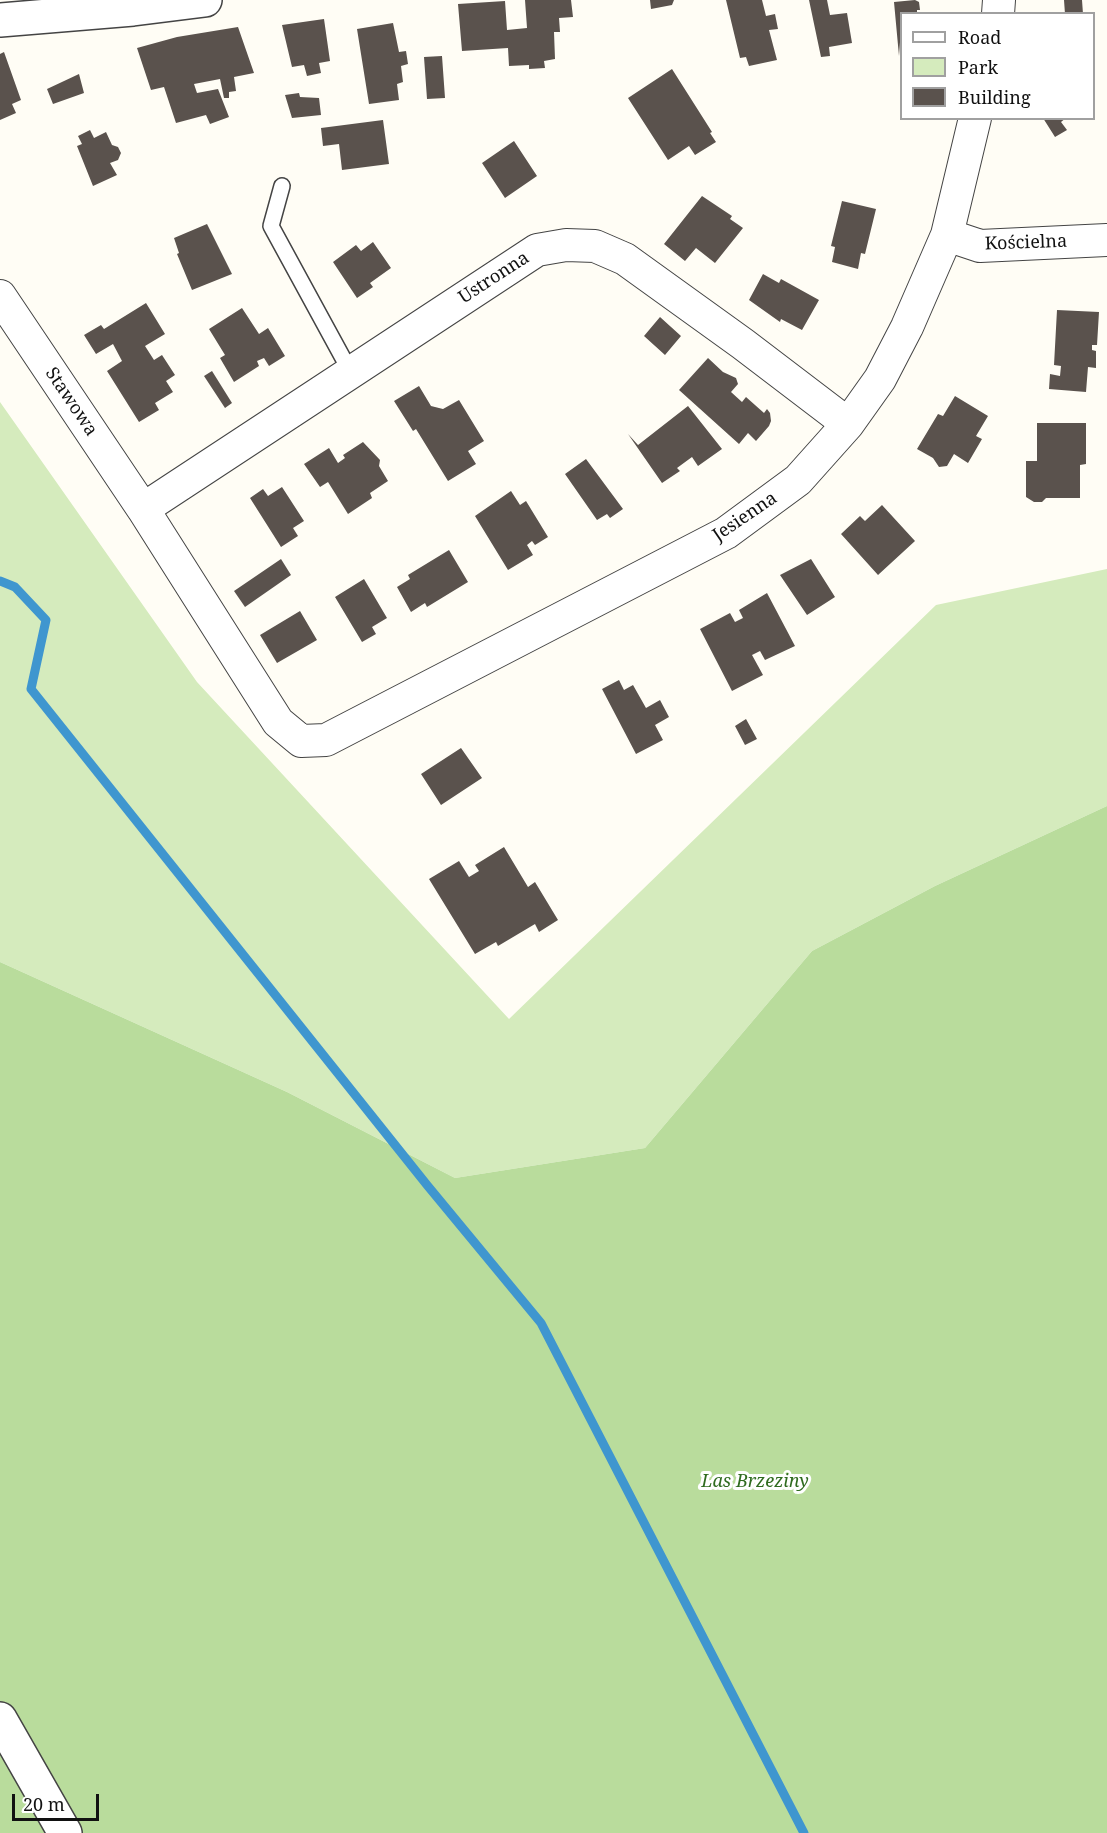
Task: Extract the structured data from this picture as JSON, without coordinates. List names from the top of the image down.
{
  "streets": {
    "street": [
      "Kościelna",
      "Ustronna",
      "Stawowa",
      "Jesienna"
    ]
  },
  "crossings": [
    ["Kościelna", "Jesienna"],
    ["Ustronna", "Stawowa"],
    ["Ustronna", "Jesienna"],
    ["Stawowa", "Jesienna"]
  ],
  "parks": ["Las Brzeziny"],
  "legend": ["Road", "Park", "Building"],
  "scale_bar": "20 m"
}
